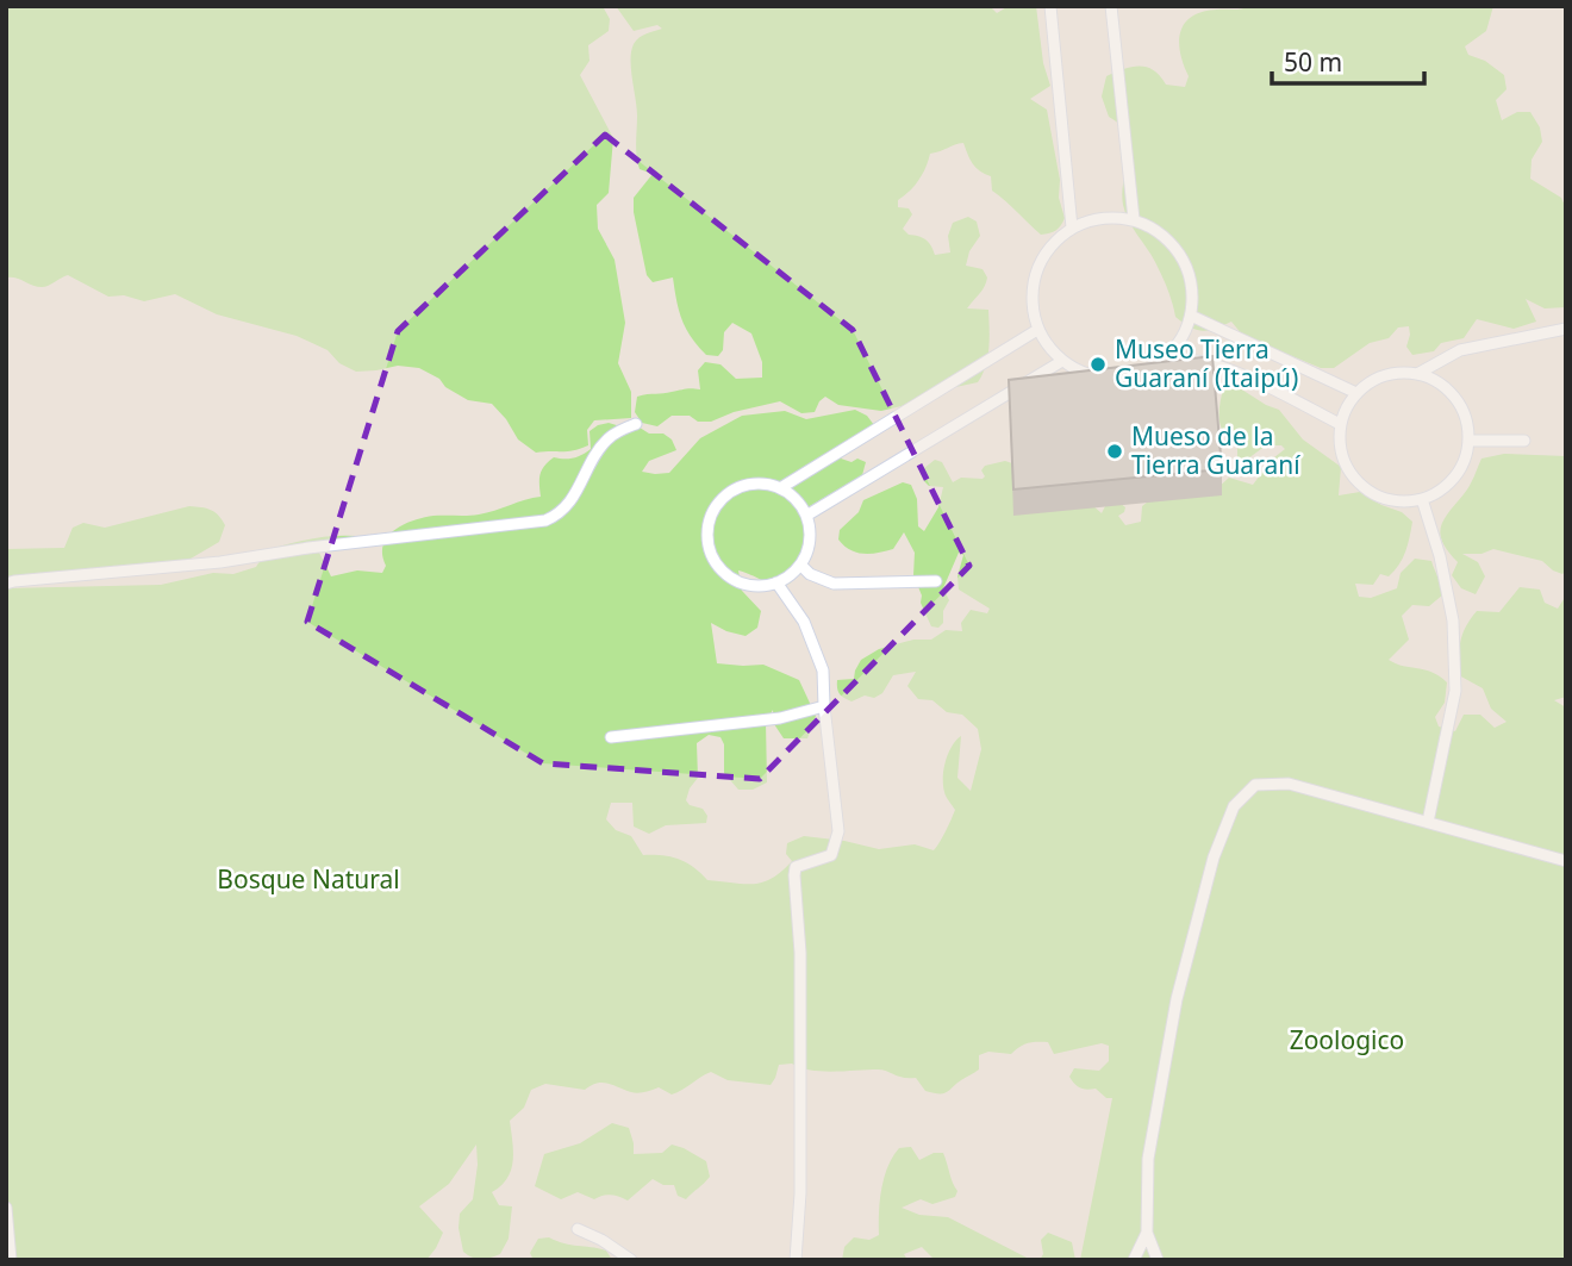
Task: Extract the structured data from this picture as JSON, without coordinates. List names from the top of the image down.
{
  "parks": ["Bosque Natural", "Zoologico"],
  "places": ["Museo Tierra Guaraní (Itaipú)", "Mueso de la Tierra Guaraní"],
  "scale_bar": "50 m"
}
